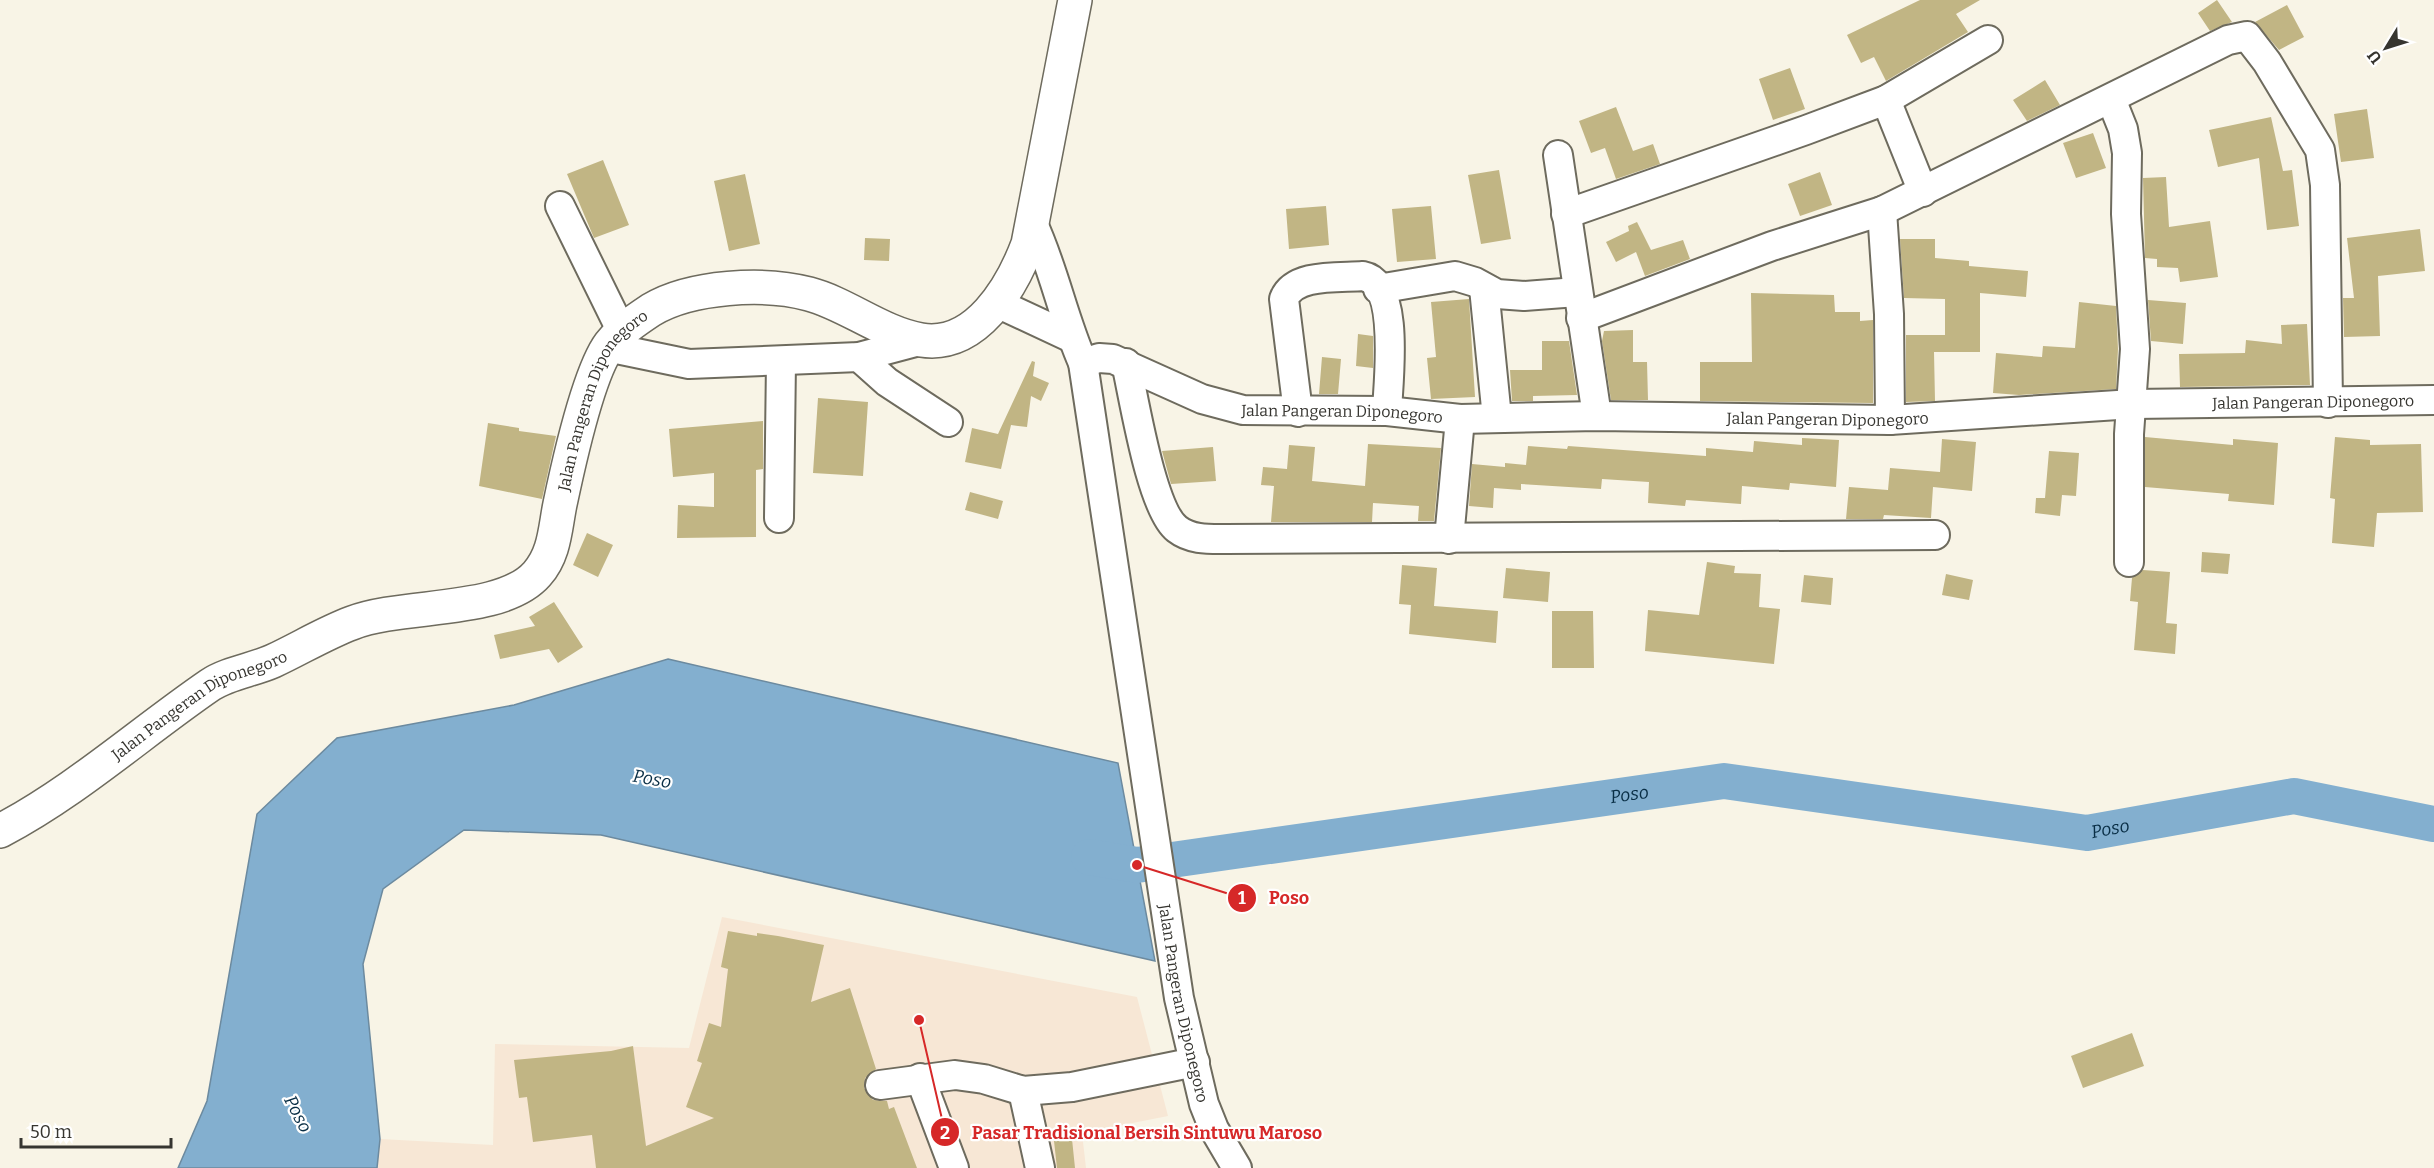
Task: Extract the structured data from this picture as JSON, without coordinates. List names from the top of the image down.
{
  "streets": {
    "highway": ["Jalan Pangeran Diponegoro"]
  },
  "water": ["Poso"],
  "places": ["Poso", "Pasar Tradisional Bersih Sintuwu Maroso"],
  "scale_bar": "50 m",
  "north": "bottom left"
}
